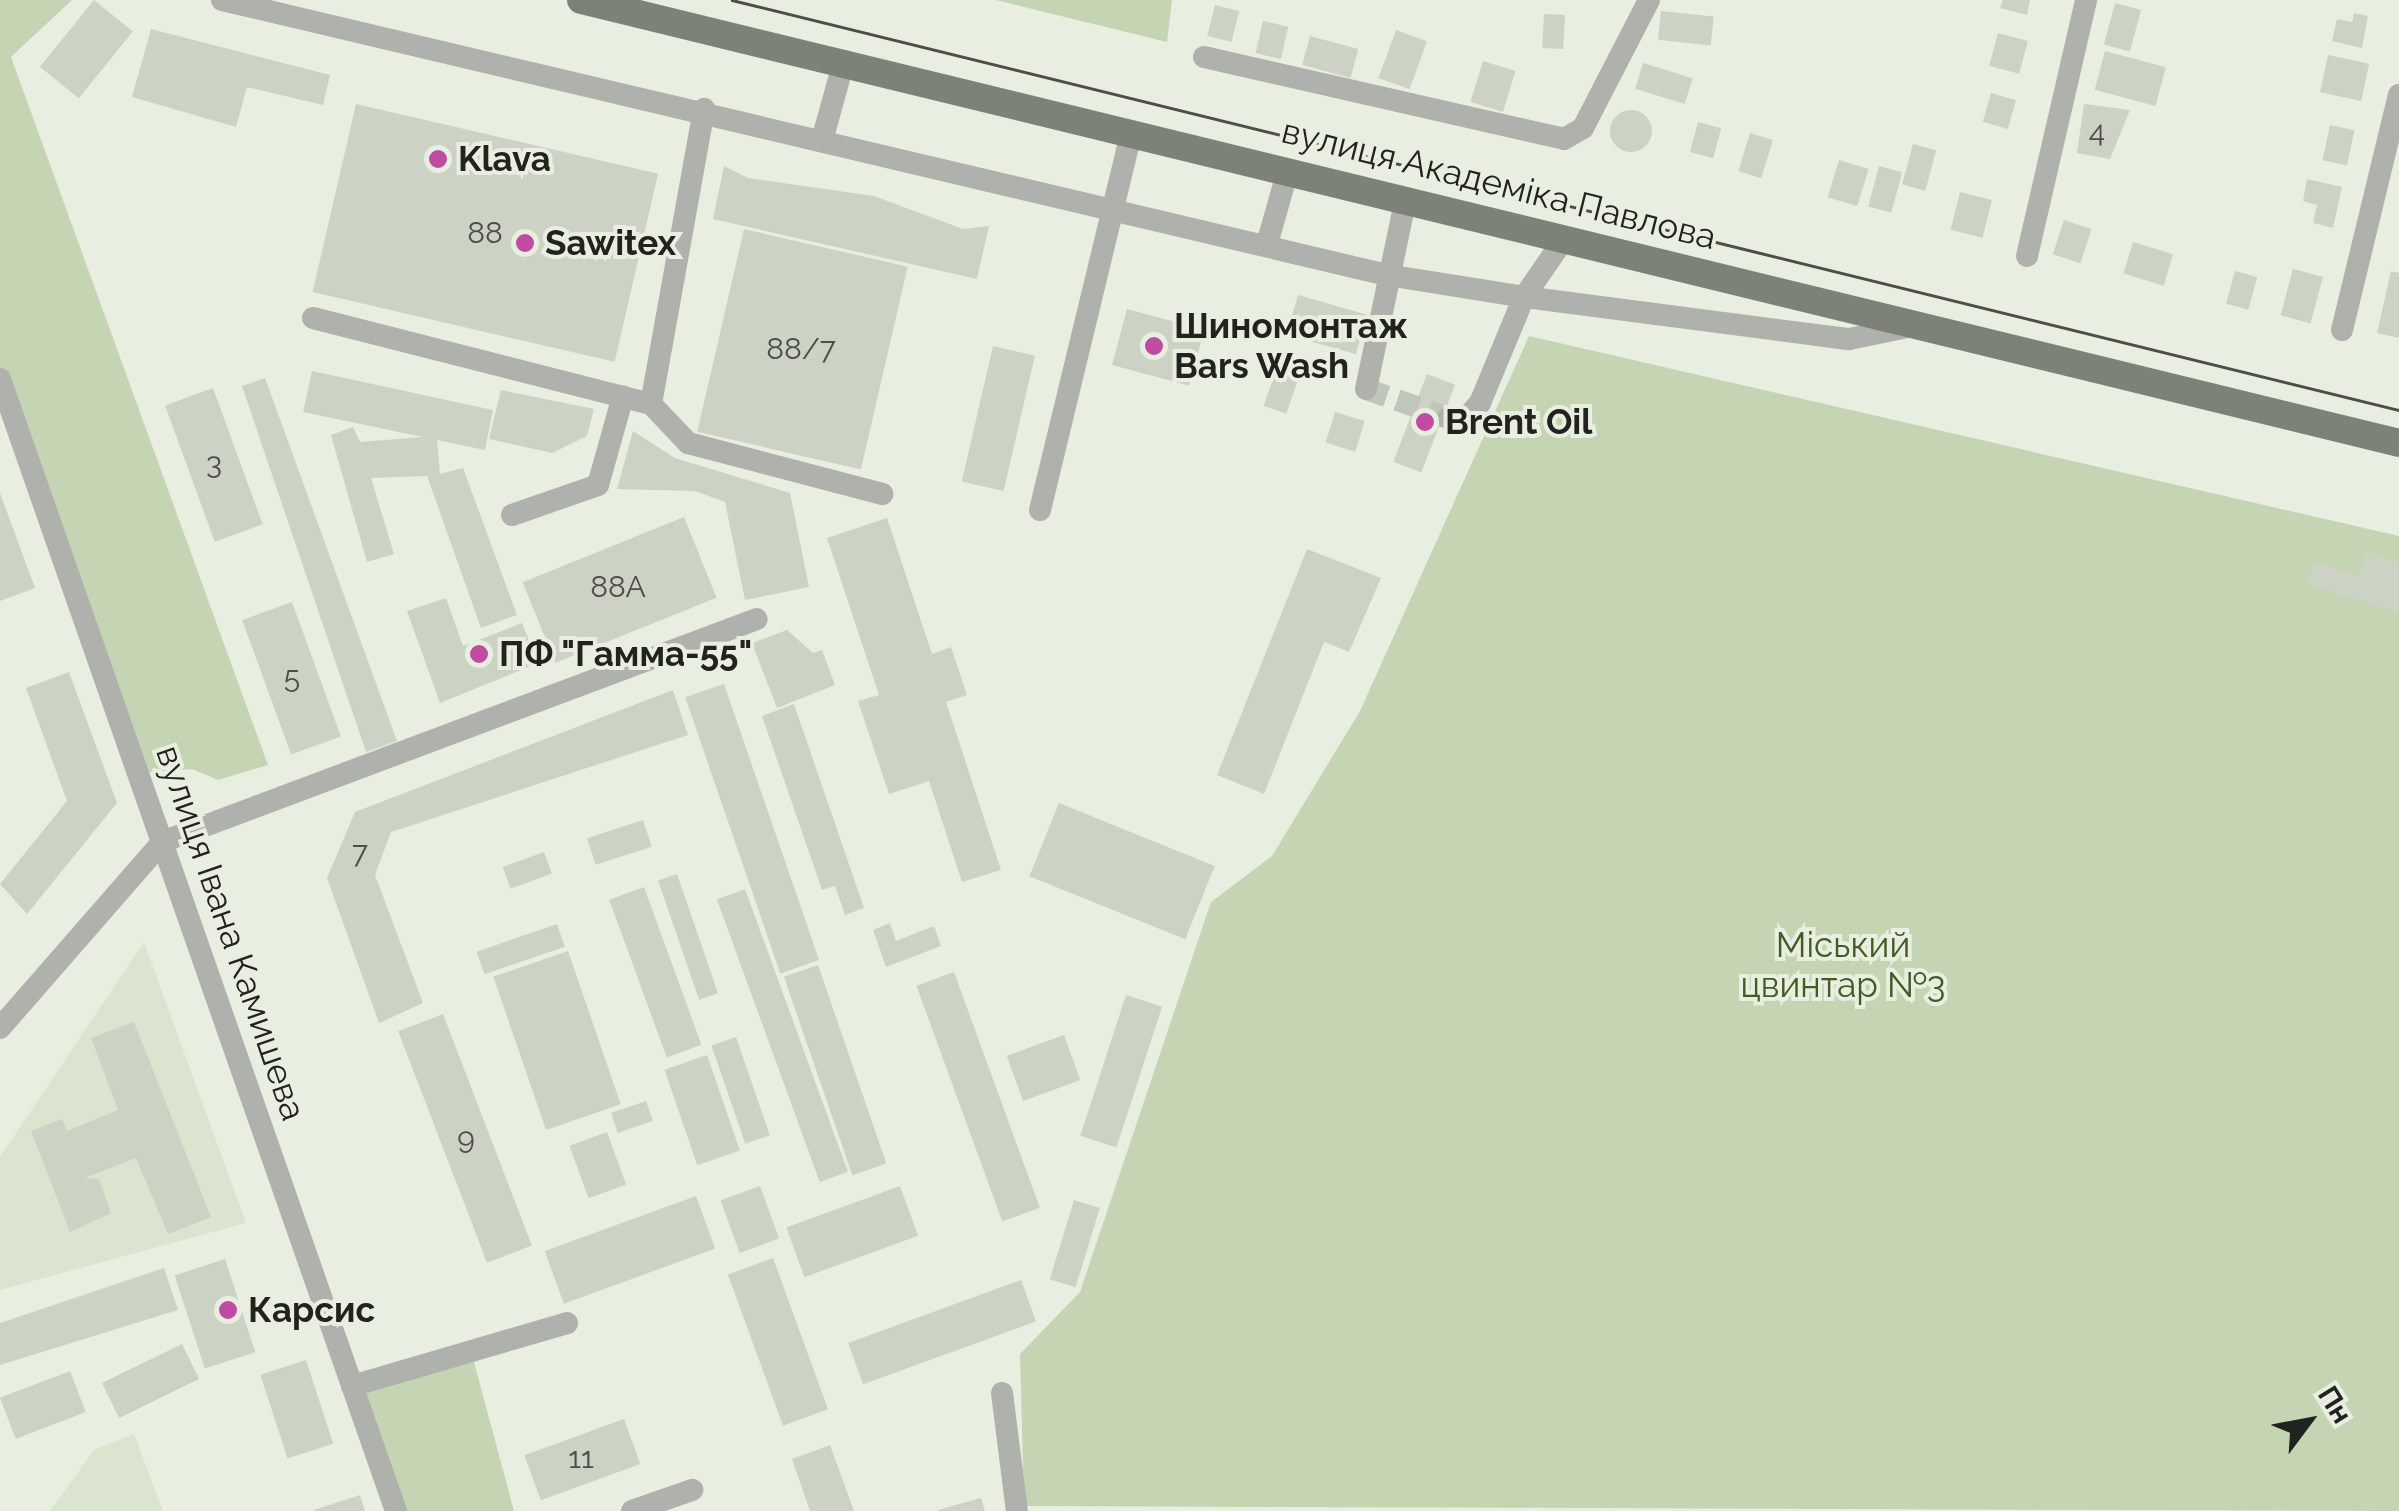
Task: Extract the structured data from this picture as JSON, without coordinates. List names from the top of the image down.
{
  "streets": {
    "main road": ["вулиця Академіка Павлова"],
    "street": ["вулиця Івана Камишева"]
  },
  "parks": ["Міський цвинтар №3"],
  "places": [
    "Klava",
    "Sawitex",
    "Шиномонтаж Bars Wash",
    "Brent Oil",
    "ПФ \"Гамма-55\"",
    "Карсис"
  ],
  "house_numbers": [
    "4",
    "88",
    "88/7",
    "3",
    "88А",
    "5",
    "7",
    "9",
    "11"
  ],
  "north": "top right"
}
